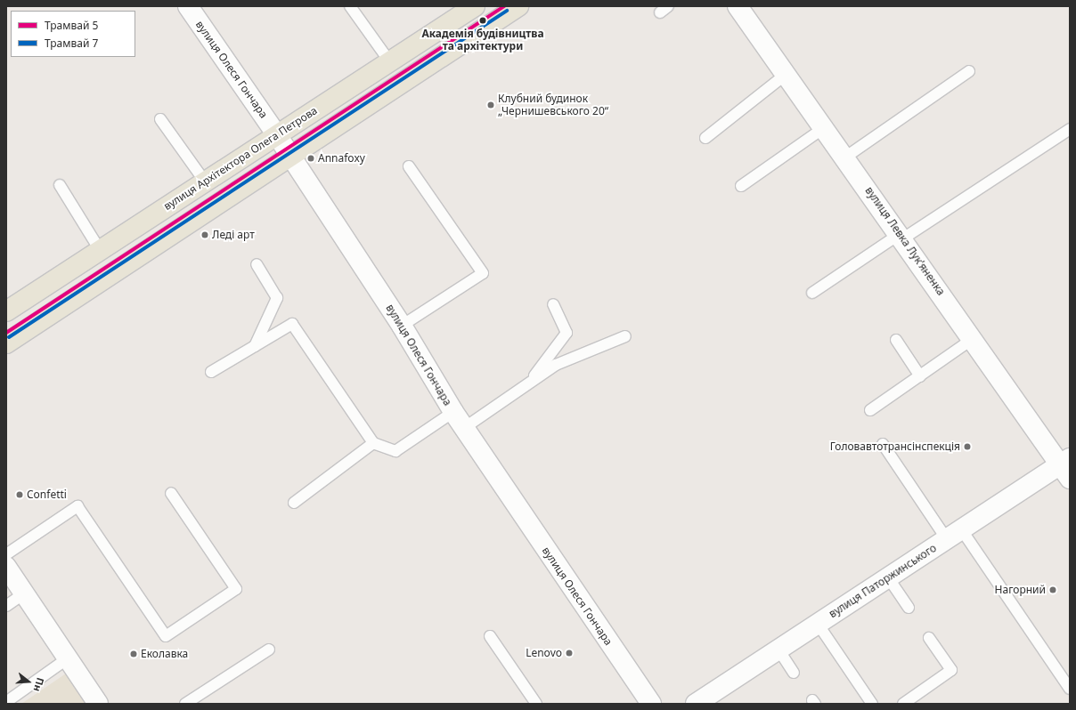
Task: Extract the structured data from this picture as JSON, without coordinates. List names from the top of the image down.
{
  "streets": {
    "main road": ["вулиця Архітектора Олега Петрова"],
    "street": ["вулиця Олеся Гончара", "вулиця Левка Лукʼяненка", "вулиця Паторжинського"]
  },
  "crossings": [
    ["вулиця Олеся Гончара", "вулиця Архітектора Олега Петрова"],
    ["вулиця Левка Лукʼяненка", "вулиця Паторжинського"]
  ],
  "places": [
    "Академія будівництва та архітектури",
    "Клубний будинок „Чернишевського 20“",
    "Annafoxy",
    "Леді арт",
    "Головавтотрансінспекція",
    "Confetti",
    "Нагорний",
    "Lenovo",
    "Еколавка"
  ],
  "lines": ["tram line 5", "tram line 7"],
  "legend": ["Трамвай 5", "Трамвай 7"],
  "north": "right"
}
